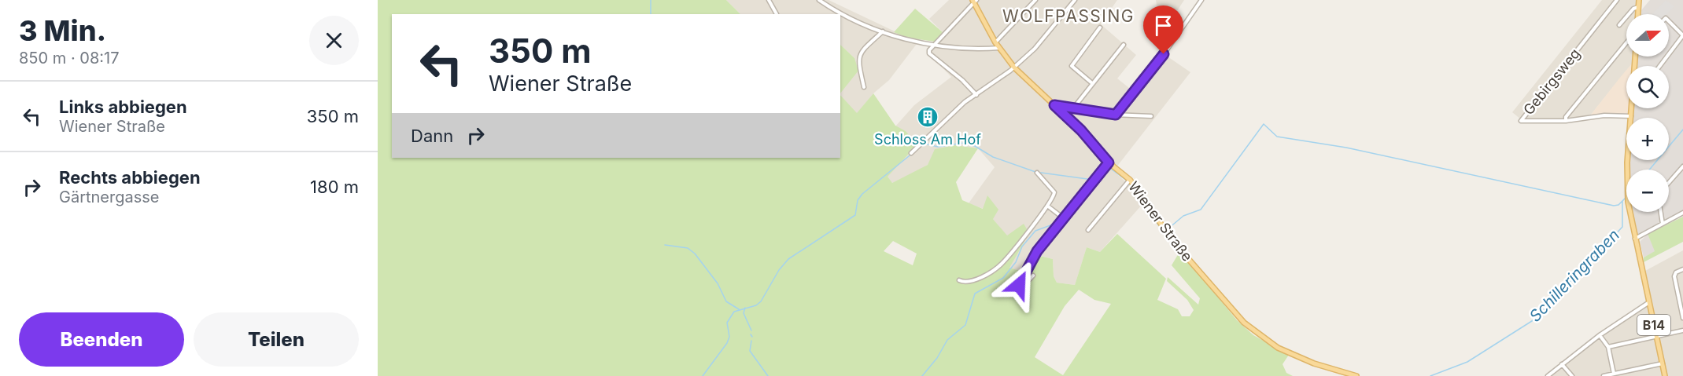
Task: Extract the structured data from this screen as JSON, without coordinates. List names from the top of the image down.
{
  "streets": {
    "main road": ["Wiener Straße", "B14"],
    "street": ["Gebirgsweg"]
  },
  "crossings": [
    ["Gebirgsweg", "B14"]
  ],
  "districts": ["WOLFPASSING"],
  "water": ["Schilleringraben"],
  "places": {
    "building": ["Schloss Am Hof"]
  },
  "north": "right",
  "page": {
    "heading": ["3 Min.", "850 m · 08:17"],
    "map_buttons": ["+", "−"],
    "turn": ["350 m", "Wiener Straße"],
    "list": [
      {
        "name": "Links abbiegen",
        "note": "Wiener Straße",
        "value": "350 m"
      },
      {
        "name": "Rechts abbiegen",
        "note": "Gärtnergasse",
        "value": "180 m"
      }
    ],
    "then": "Dann",
    "buttons": ["Beenden", "Teilen"]
  }
}
